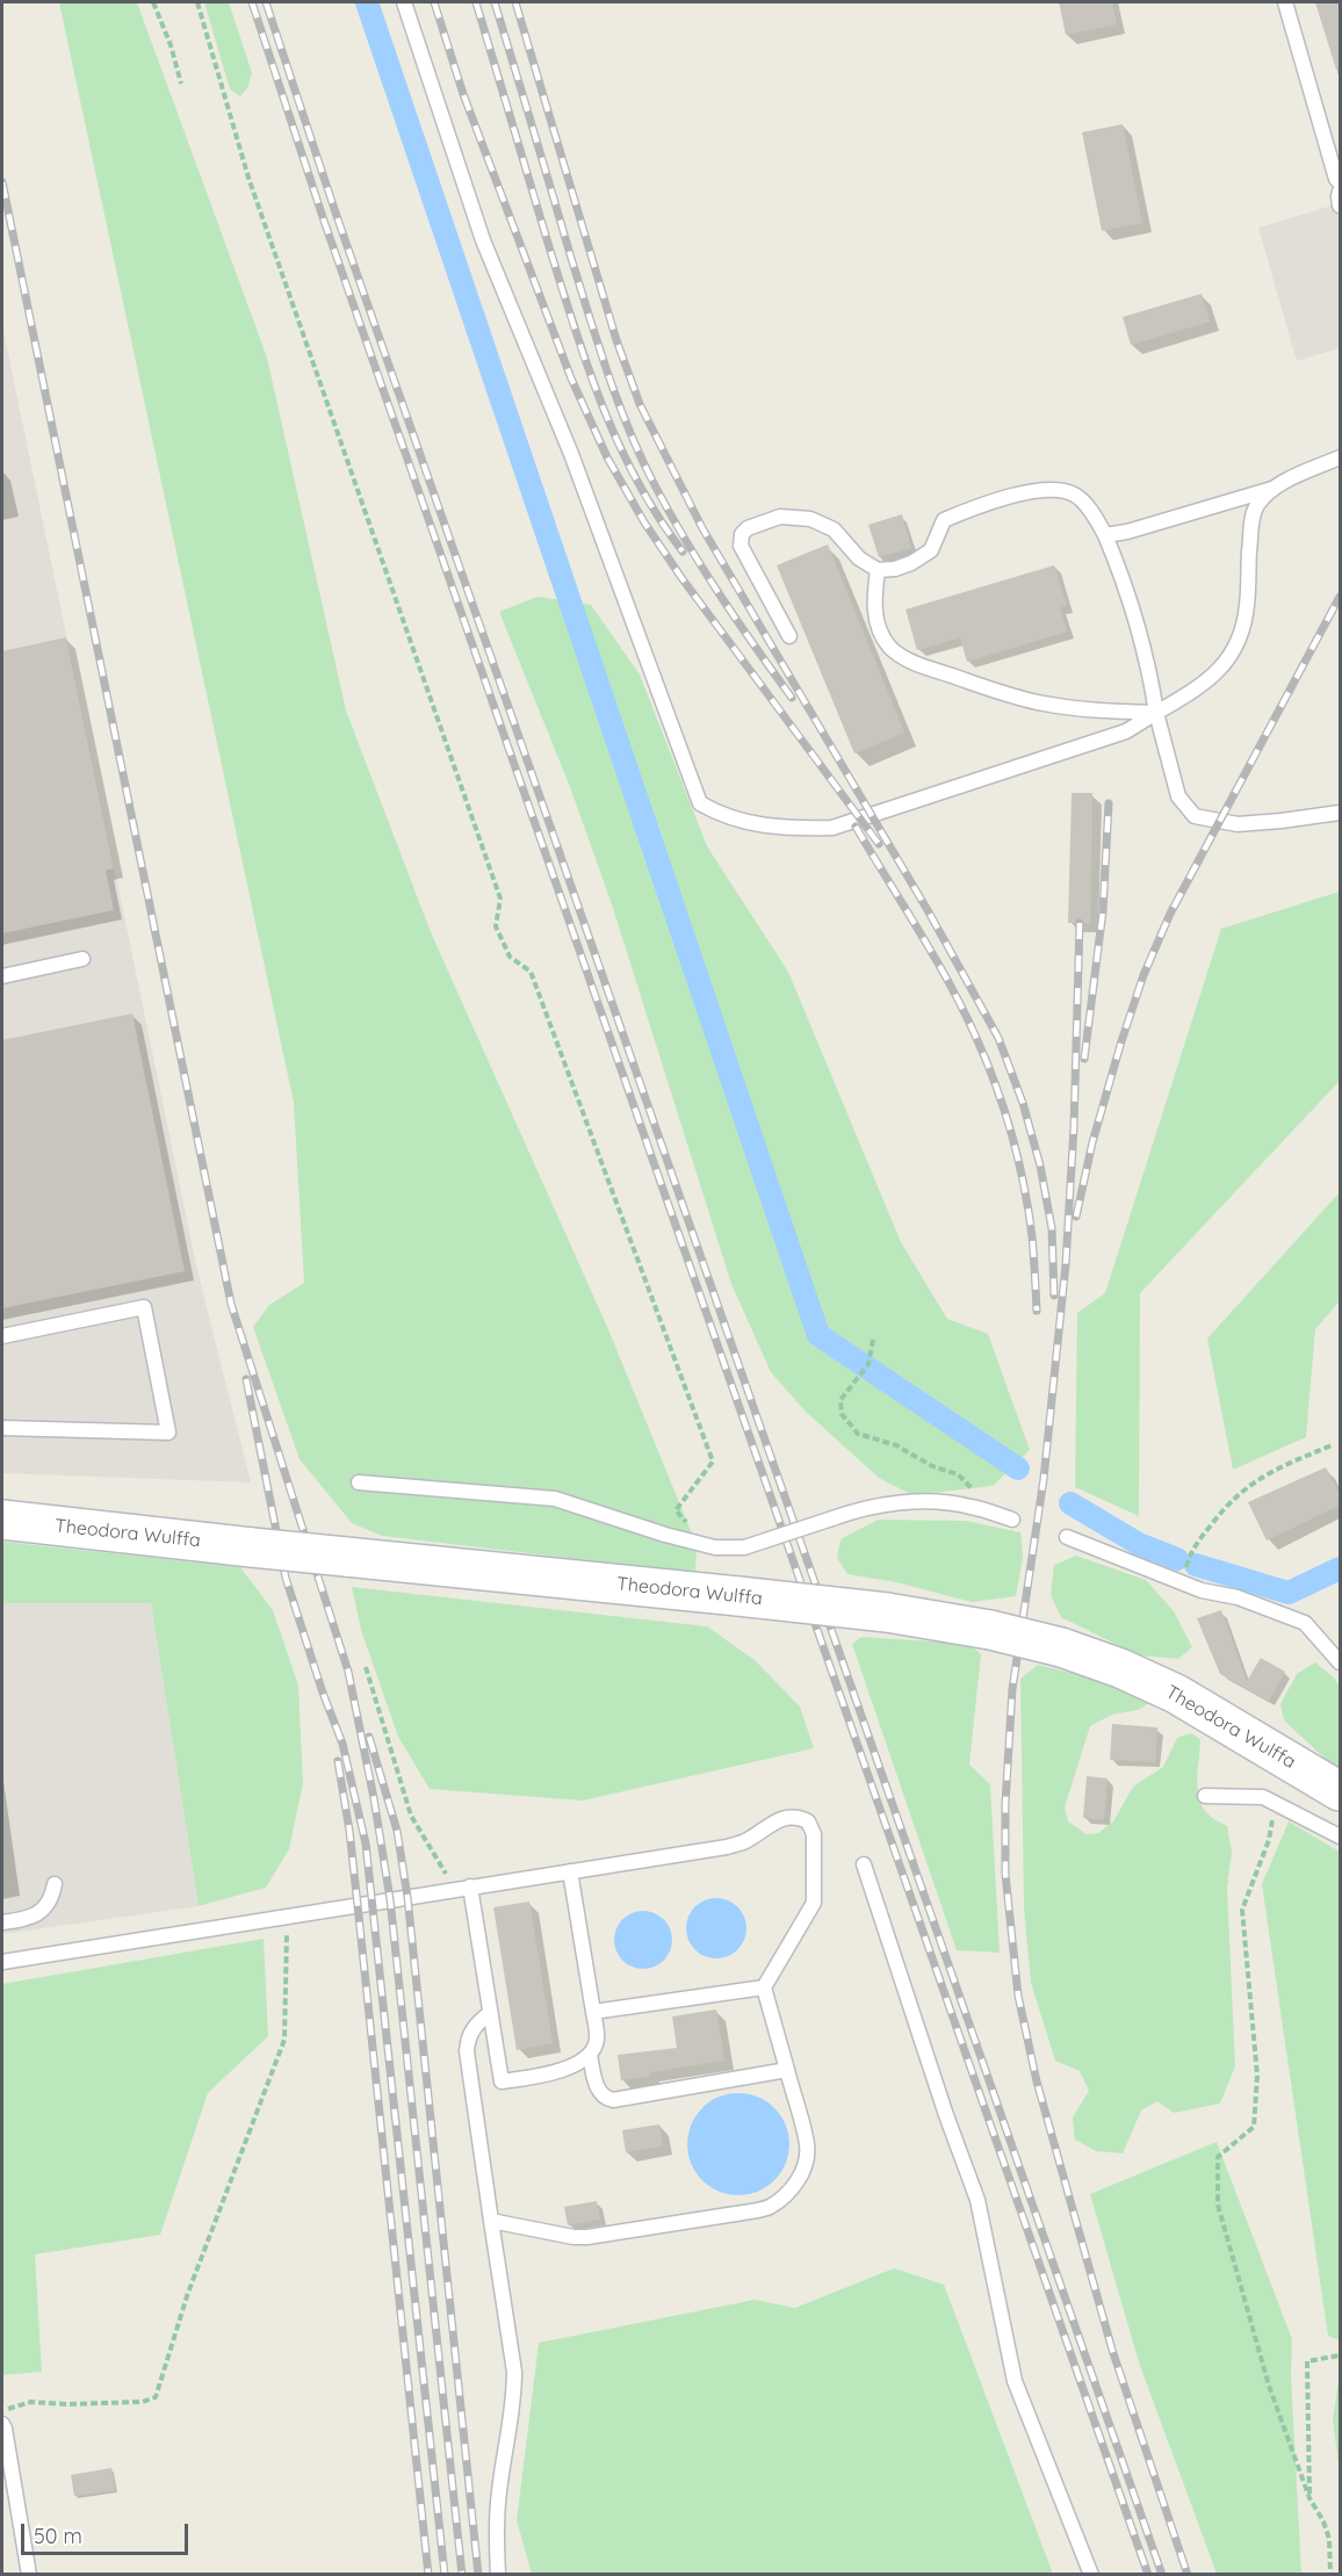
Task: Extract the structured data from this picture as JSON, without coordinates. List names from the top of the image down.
{
  "streets": {
    "street": ["Theodora Wulffa"]
  },
  "scale_bar": "50 m"
}
